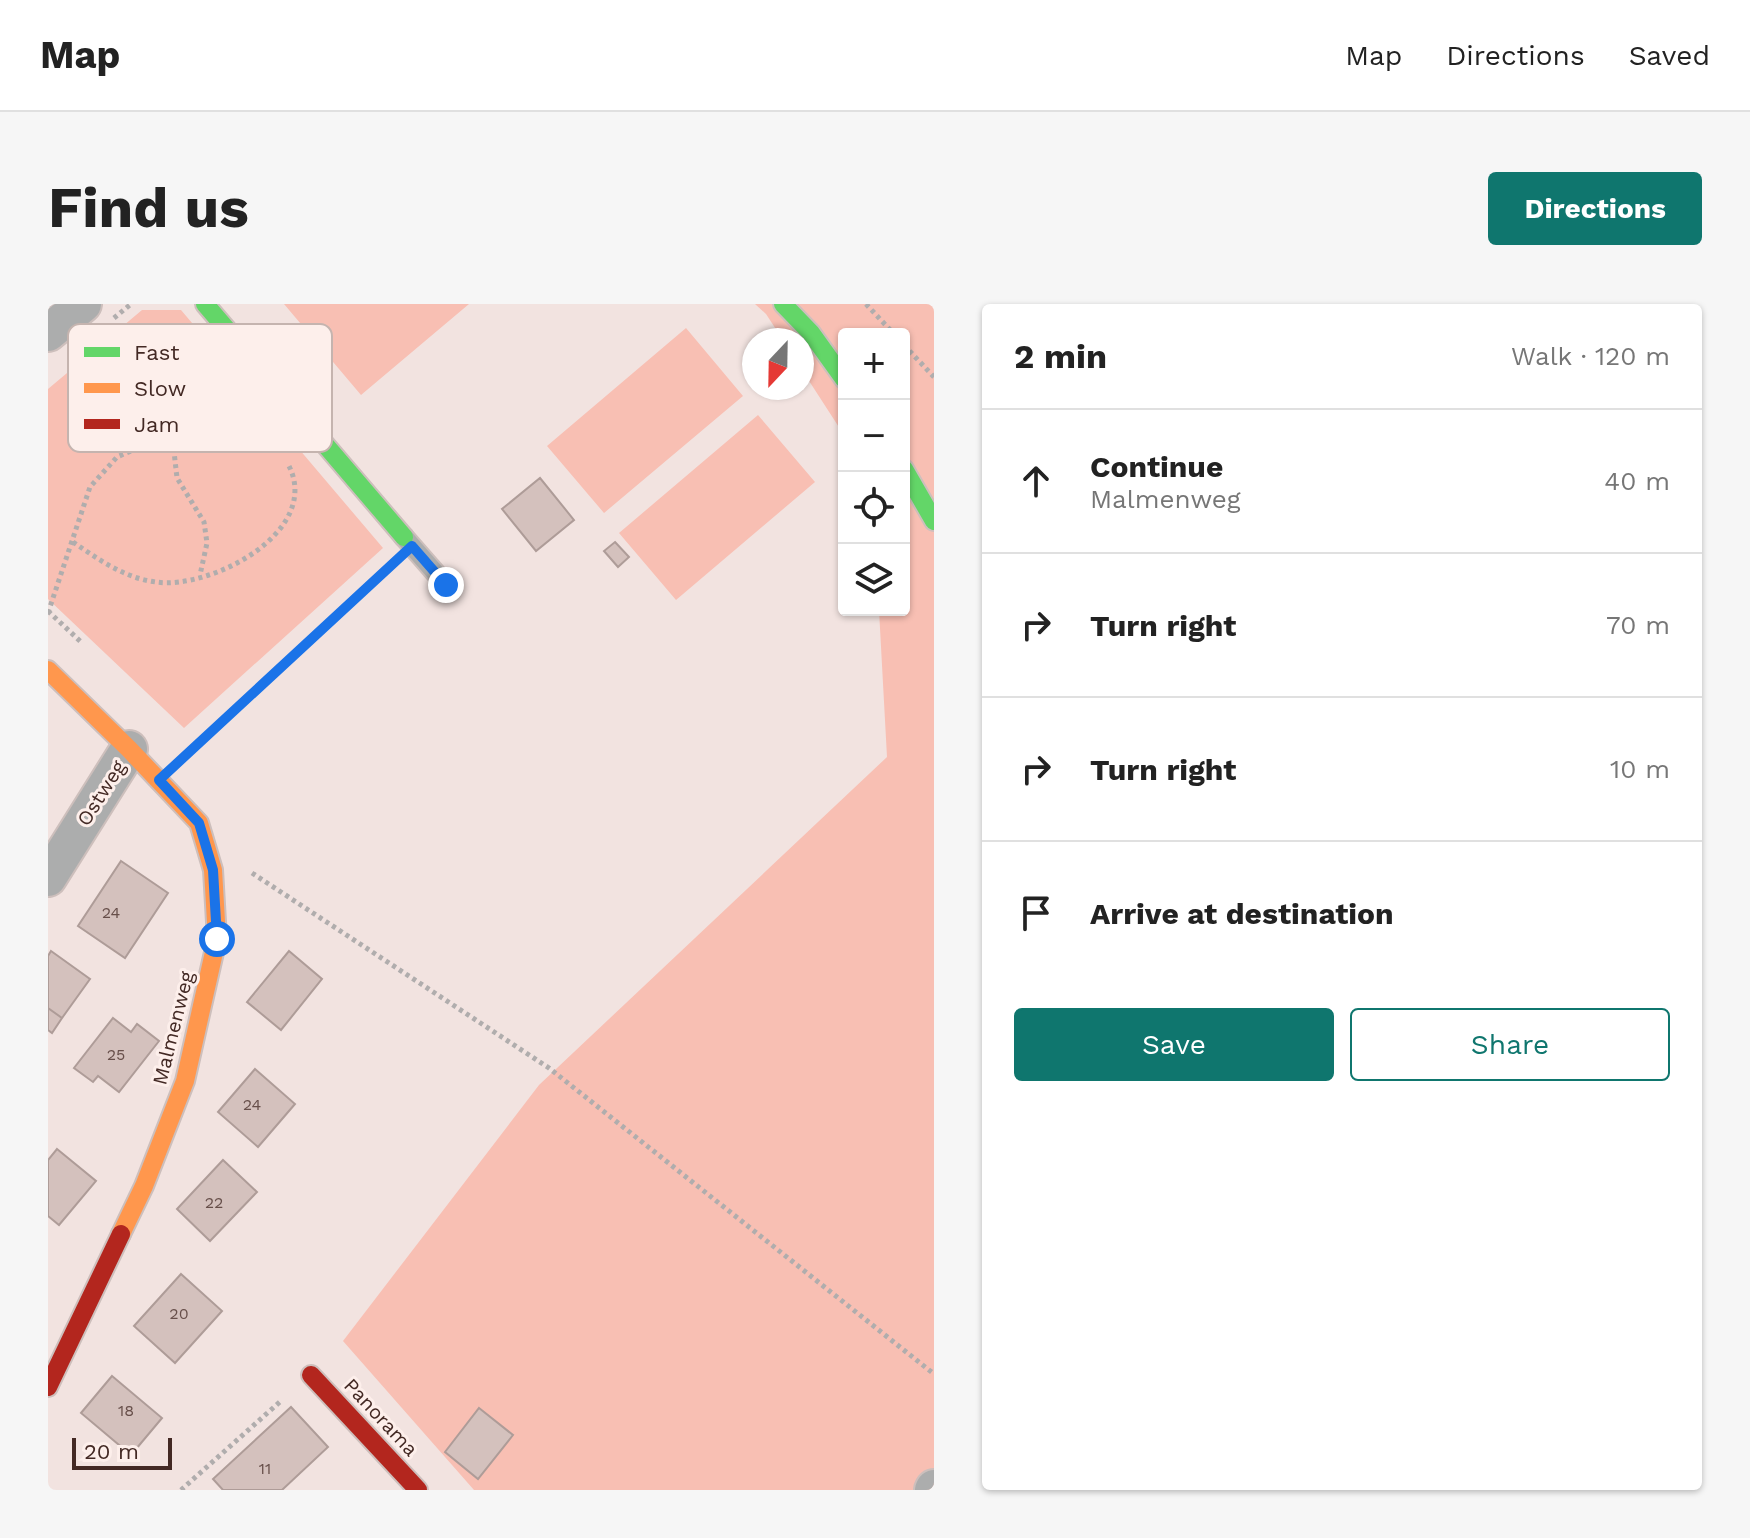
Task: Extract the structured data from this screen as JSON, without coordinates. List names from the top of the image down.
{
  "streets": {
    "street": ["Ostweg", "Malmenweg", "Panorama"]
  },
  "crossings": [
    ["Ostweg", "Malmenweg"]
  ],
  "house_numbers": [
    "24",
    "25",
    "24",
    "22",
    "20",
    "18",
    "11"
  ],
  "legend": ["Fast", "Slow", "Jam"],
  "scale_bar": "20 m",
  "north": "bottom",
  "page": {
    "header": "Map",
    "nav": ["Map", "Directions", "Saved"],
    "buttons": [
      "Directions",
      ["Save", "Share"]
    ],
    "title": "Find us",
    "heading": ["2 min", "Walk · 120 m"],
    "map_buttons": ["+", "−"],
    "list": [
      ["Continue", "Malmenweg", "40 m"],
      ["Turn right", "70 m"],
      ["Turn right", "10 m"],
      "Arrive at destination"
    ],
    "scale": "20 m"
  }
}
